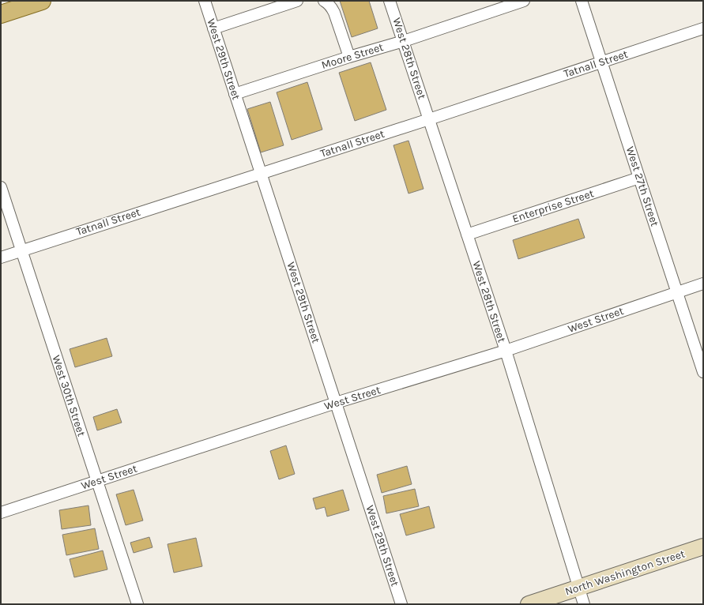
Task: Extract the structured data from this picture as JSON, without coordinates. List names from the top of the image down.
{
  "streets": {
    "main road": ["North Washington Street"],
    "street": [
      "Moore Street",
      "West 28th Street",
      "West 29th Street",
      "Tatnall Street",
      "West 27th Street",
      "Enterprise Street",
      "West Street",
      "West 30th Street"
    ]
  },
  "crossings": [
    ["Moore Street", "West 28th Street"],
    ["Moore Street", "West 29th Street"],
    ["West 28th Street", "Tatnall Street"],
    ["West 28th Street", "Enterprise Street"],
    ["West 28th Street", "West Street"],
    ["West 28th Street", "North Washington Street"],
    ["West 29th Street", "Tatnall Street"],
    ["West 29th Street", "West Street"],
    ["Tatnall Street", "West 27th Street"],
    ["Tatnall Street", "West 30th Street"],
    ["West 27th Street", "Enterprise Street"],
    ["West 27th Street", "West Street"],
    ["West Street", "West 30th Street"]
  ]
}
